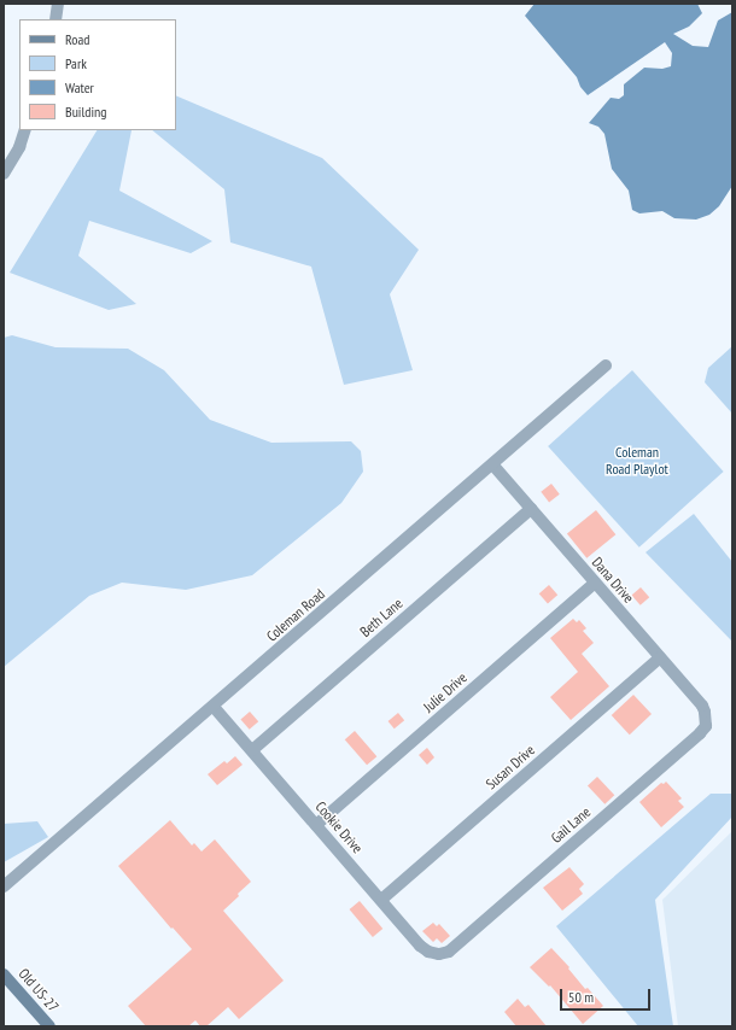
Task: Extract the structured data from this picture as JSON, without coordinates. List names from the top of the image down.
{
  "streets": {
    "main road": ["Old US-27"],
    "street": [
      "Dana Drive",
      "Coleman Road",
      "Beth Lane",
      "Julie Drive",
      "Susan Drive",
      "Gail Lane",
      "Cookie Drive"
    ]
  },
  "crossings": [
    ["Dana Drive", "Coleman Road"],
    ["Dana Drive", "Beth Lane"],
    ["Dana Drive", "Julie Drive"],
    ["Dana Drive", "Susan Drive"],
    ["Dana Drive", "Gail Lane"],
    ["Coleman Road", "Cookie Drive"],
    ["Beth Lane", "Cookie Drive"],
    ["Julie Drive", "Cookie Drive"],
    ["Susan Drive", "Cookie Drive"],
    ["Gail Lane", "Cookie Drive"]
  ],
  "parks": ["Coleman Road Playlot"],
  "legend": [
    "Road",
    "Park",
    "Water",
    "Building"
  ],
  "scale_bar": "50 m"
}
